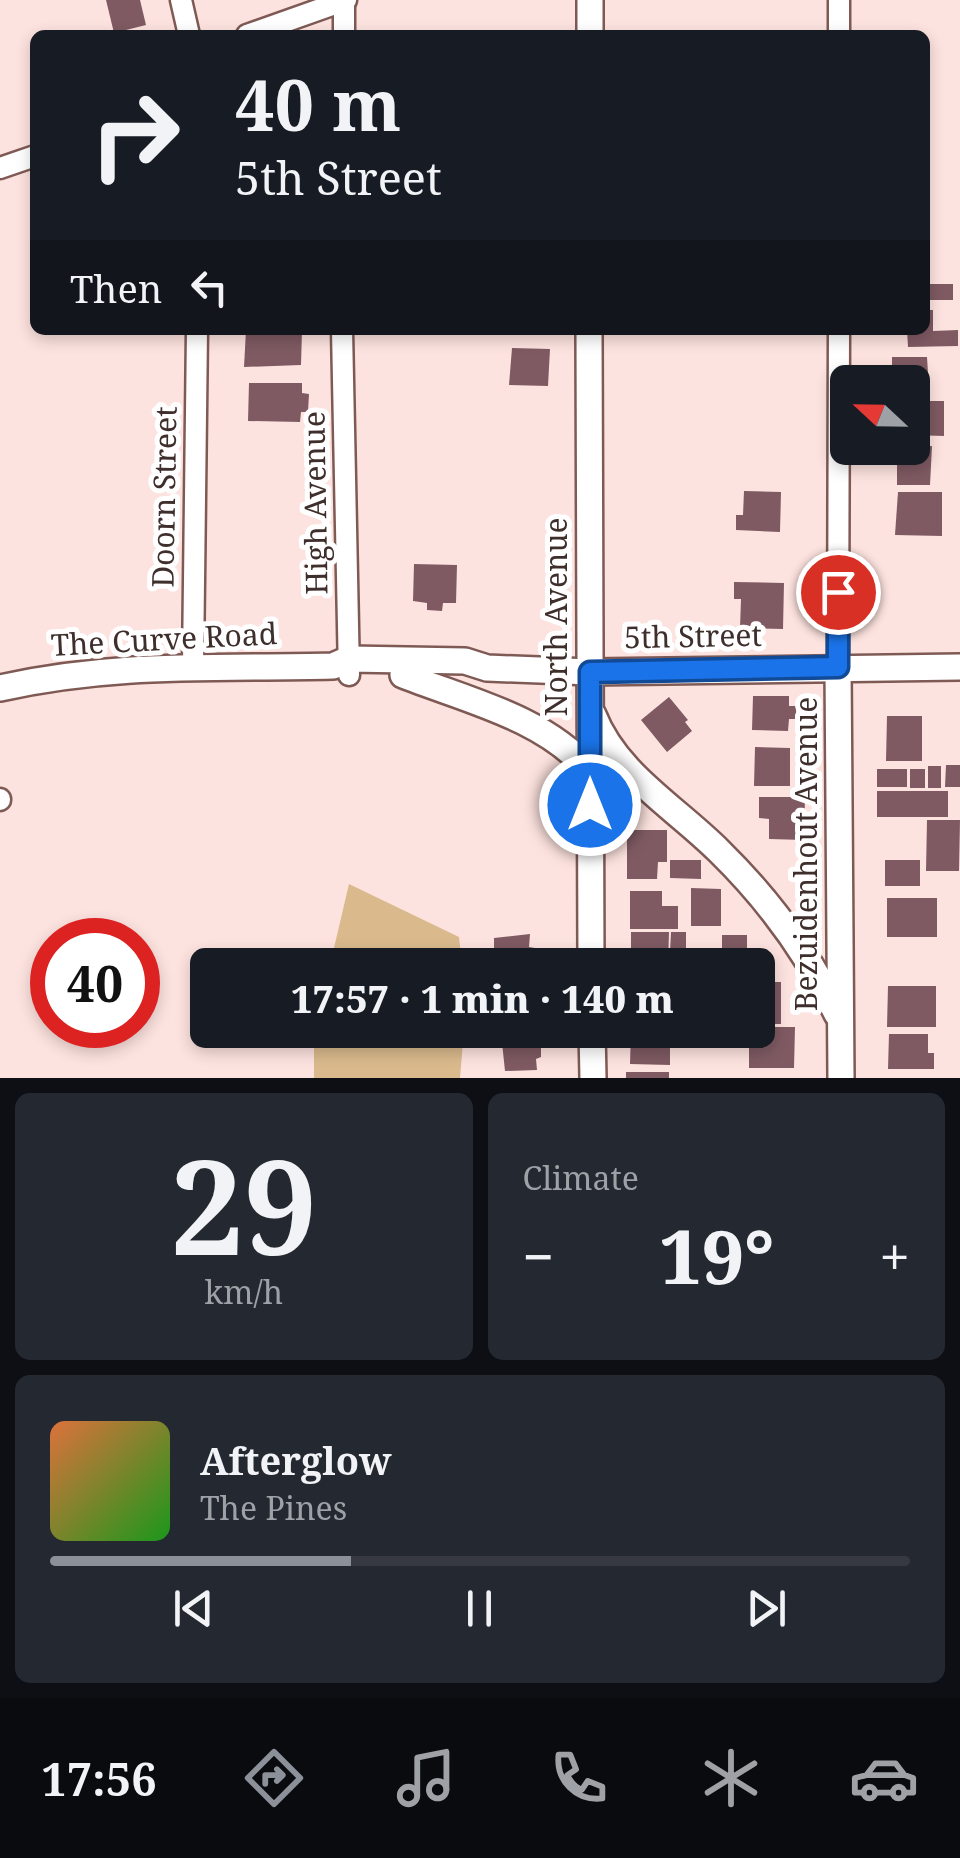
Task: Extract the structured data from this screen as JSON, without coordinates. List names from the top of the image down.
{
  "streets": {
    "street": [
      "Doorn Street",
      "High Avenue",
      "North Avenue",
      "5th Street",
      "The Curve Road",
      "Bezuidenhout Avenue"
    ]
  },
  "crossings": [
    ["Doorn Street", "The Curve Road"],
    ["High Avenue", "5th Street"],
    ["High Avenue", "The Curve Road"],
    ["North Avenue", "5th Street"],
    ["5th Street", "The Curve Road"],
    ["5th Street", "Bezuidenhout Avenue"]
  ],
  "north": "left",
  "page": {
    "turn": ["40 m", "5th Street"],
    "then": "Then",
    "limit": "40",
    "trip": "17:57 · 1 min · 140 m",
    "tile": [
      ["29", "km/h"],
      "Climate"
    ],
    "heat": ["−", "19°", "+"],
    "song": ["Afterglow", "The Pines"],
    "tabs": "17:56"
  }
}
